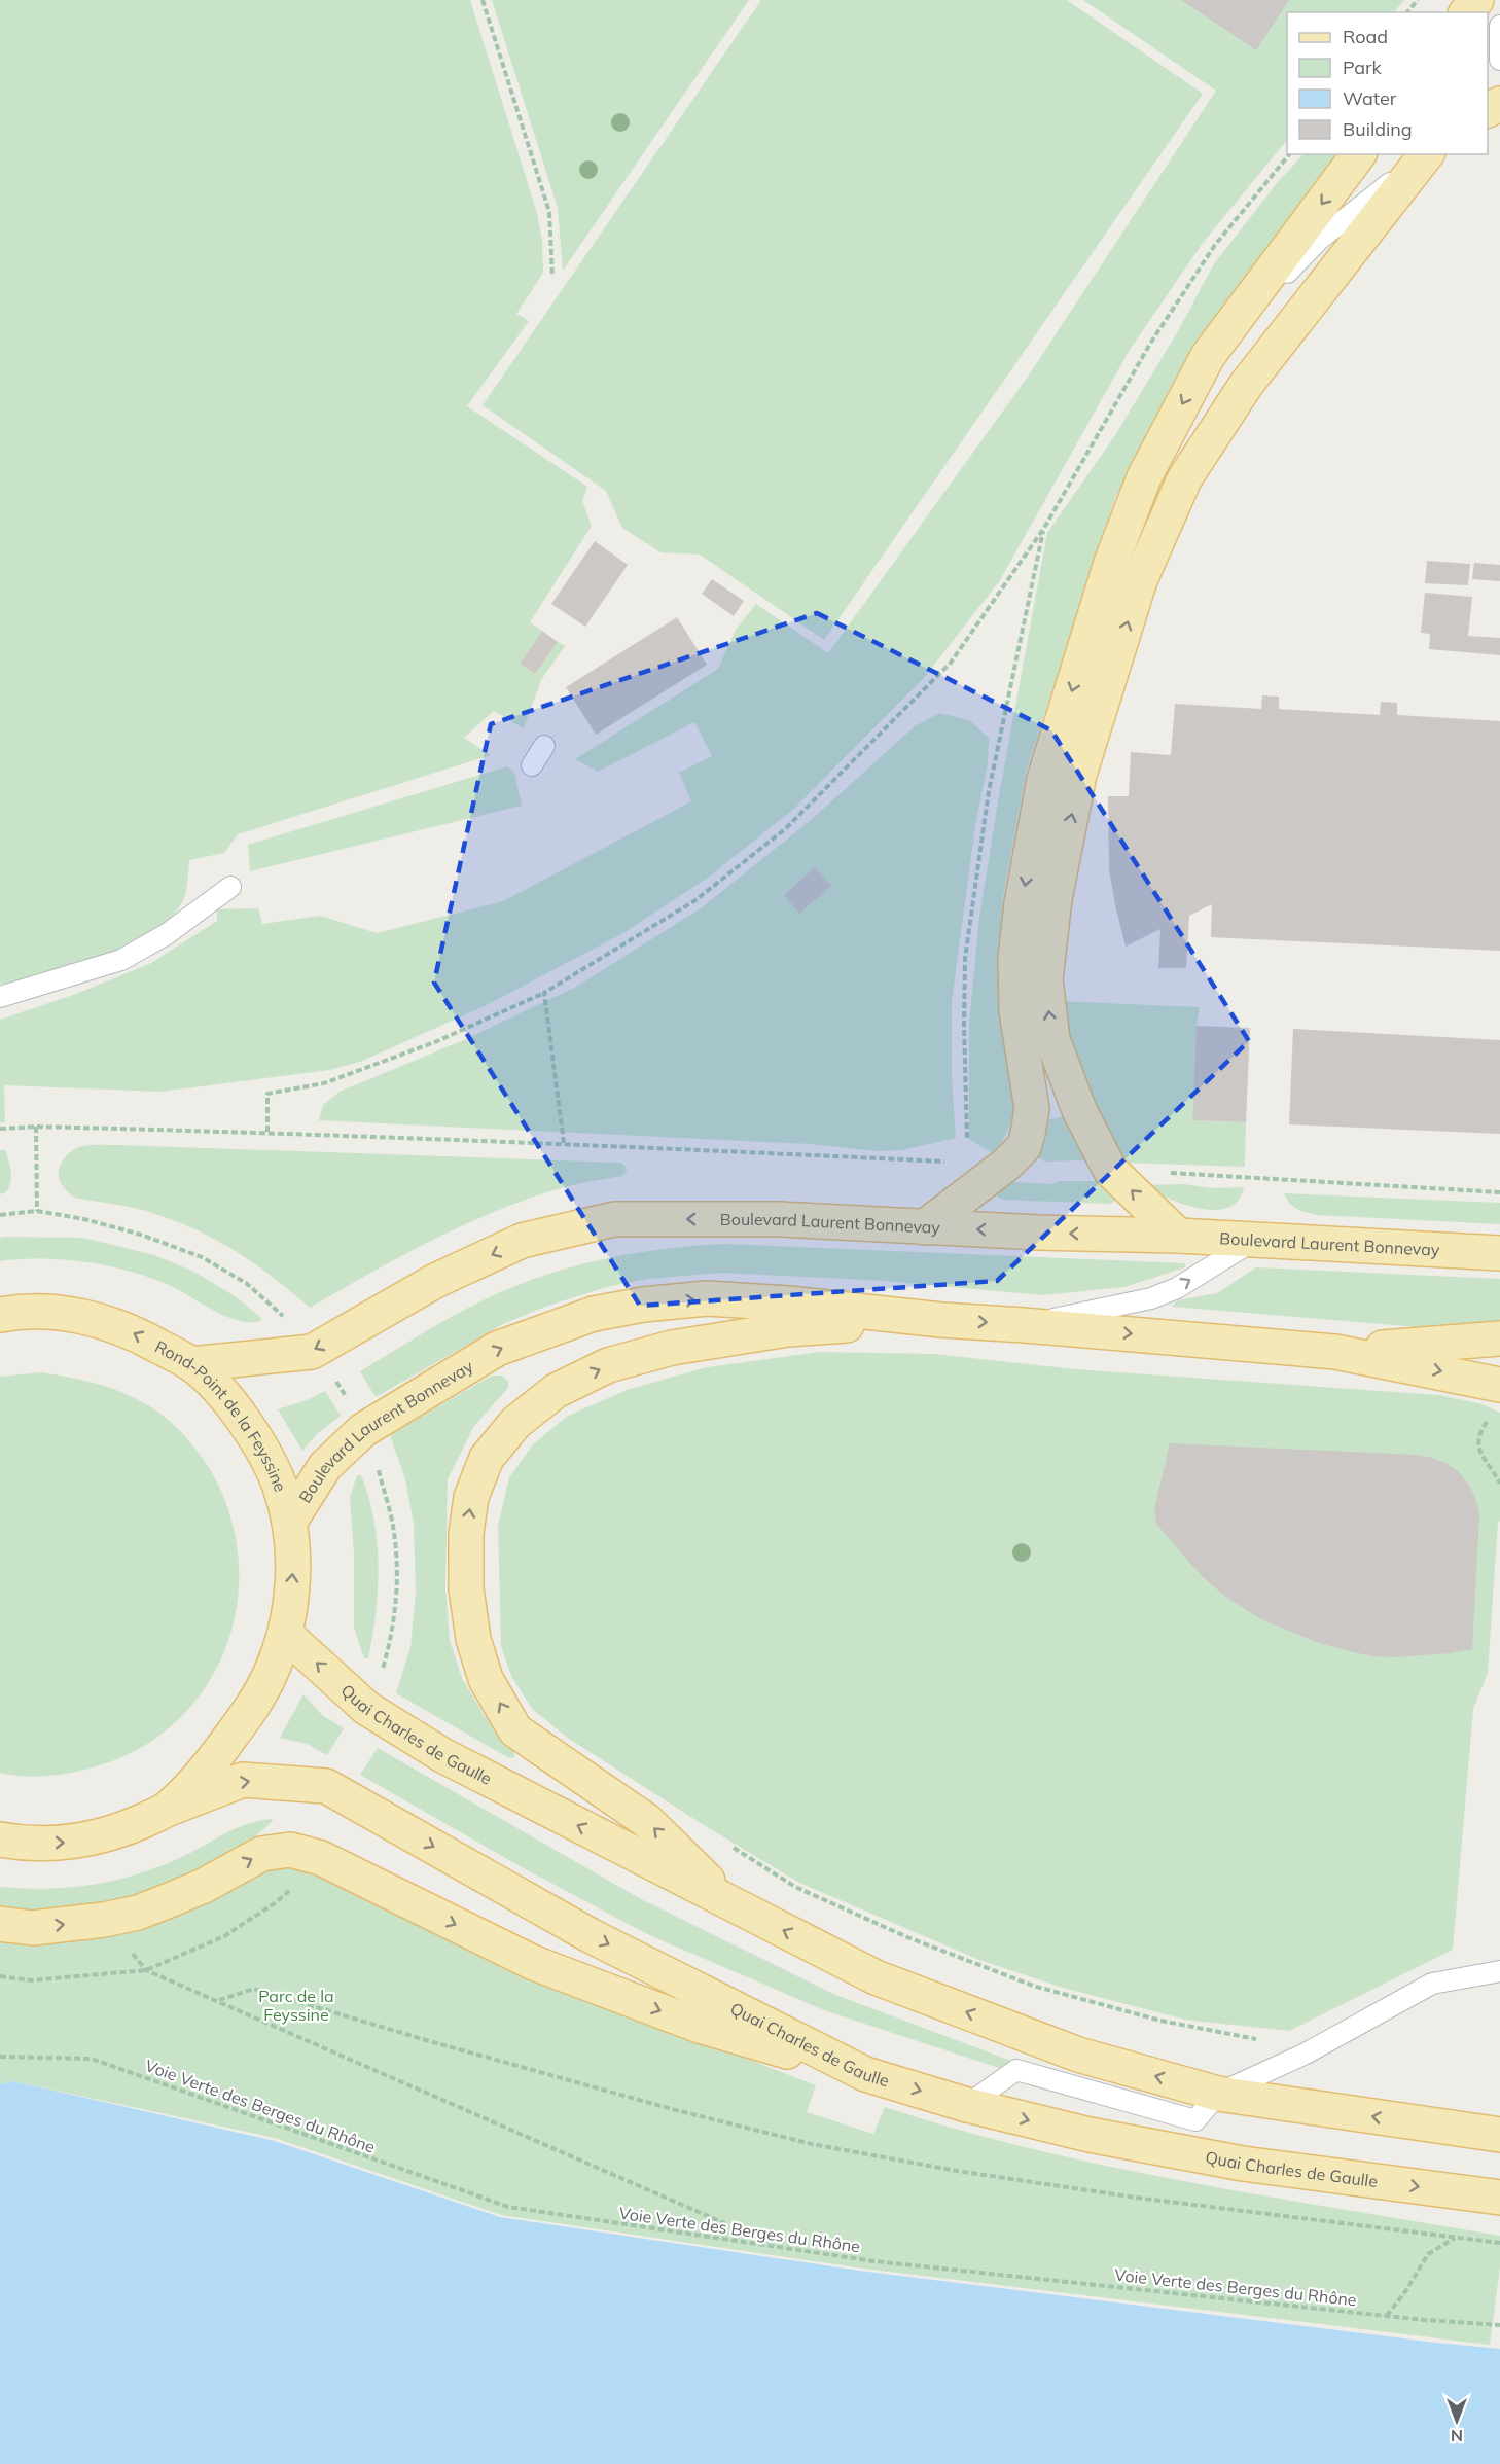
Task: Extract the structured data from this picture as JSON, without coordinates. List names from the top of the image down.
{
  "streets": {
    "main road": ["Boulevard Laurent Bonnevay", "Rond-Point de la Feyssine", "Quai Charles de Gaulle"],
    "path": ["Voie Verte des Berges du Rhône"]
  },
  "crossings": [
    ["Boulevard Laurent Bonnevay", "Rond-Point de la Feyssine"],
    ["Rond-Point de la Feyssine", "Quai Charles de Gaulle"]
  ],
  "parks": ["Parc de la Feyssine"],
  "legend": [
    "Road",
    "Park",
    "Water",
    "Building"
  ],
  "north": "bottom"
}
